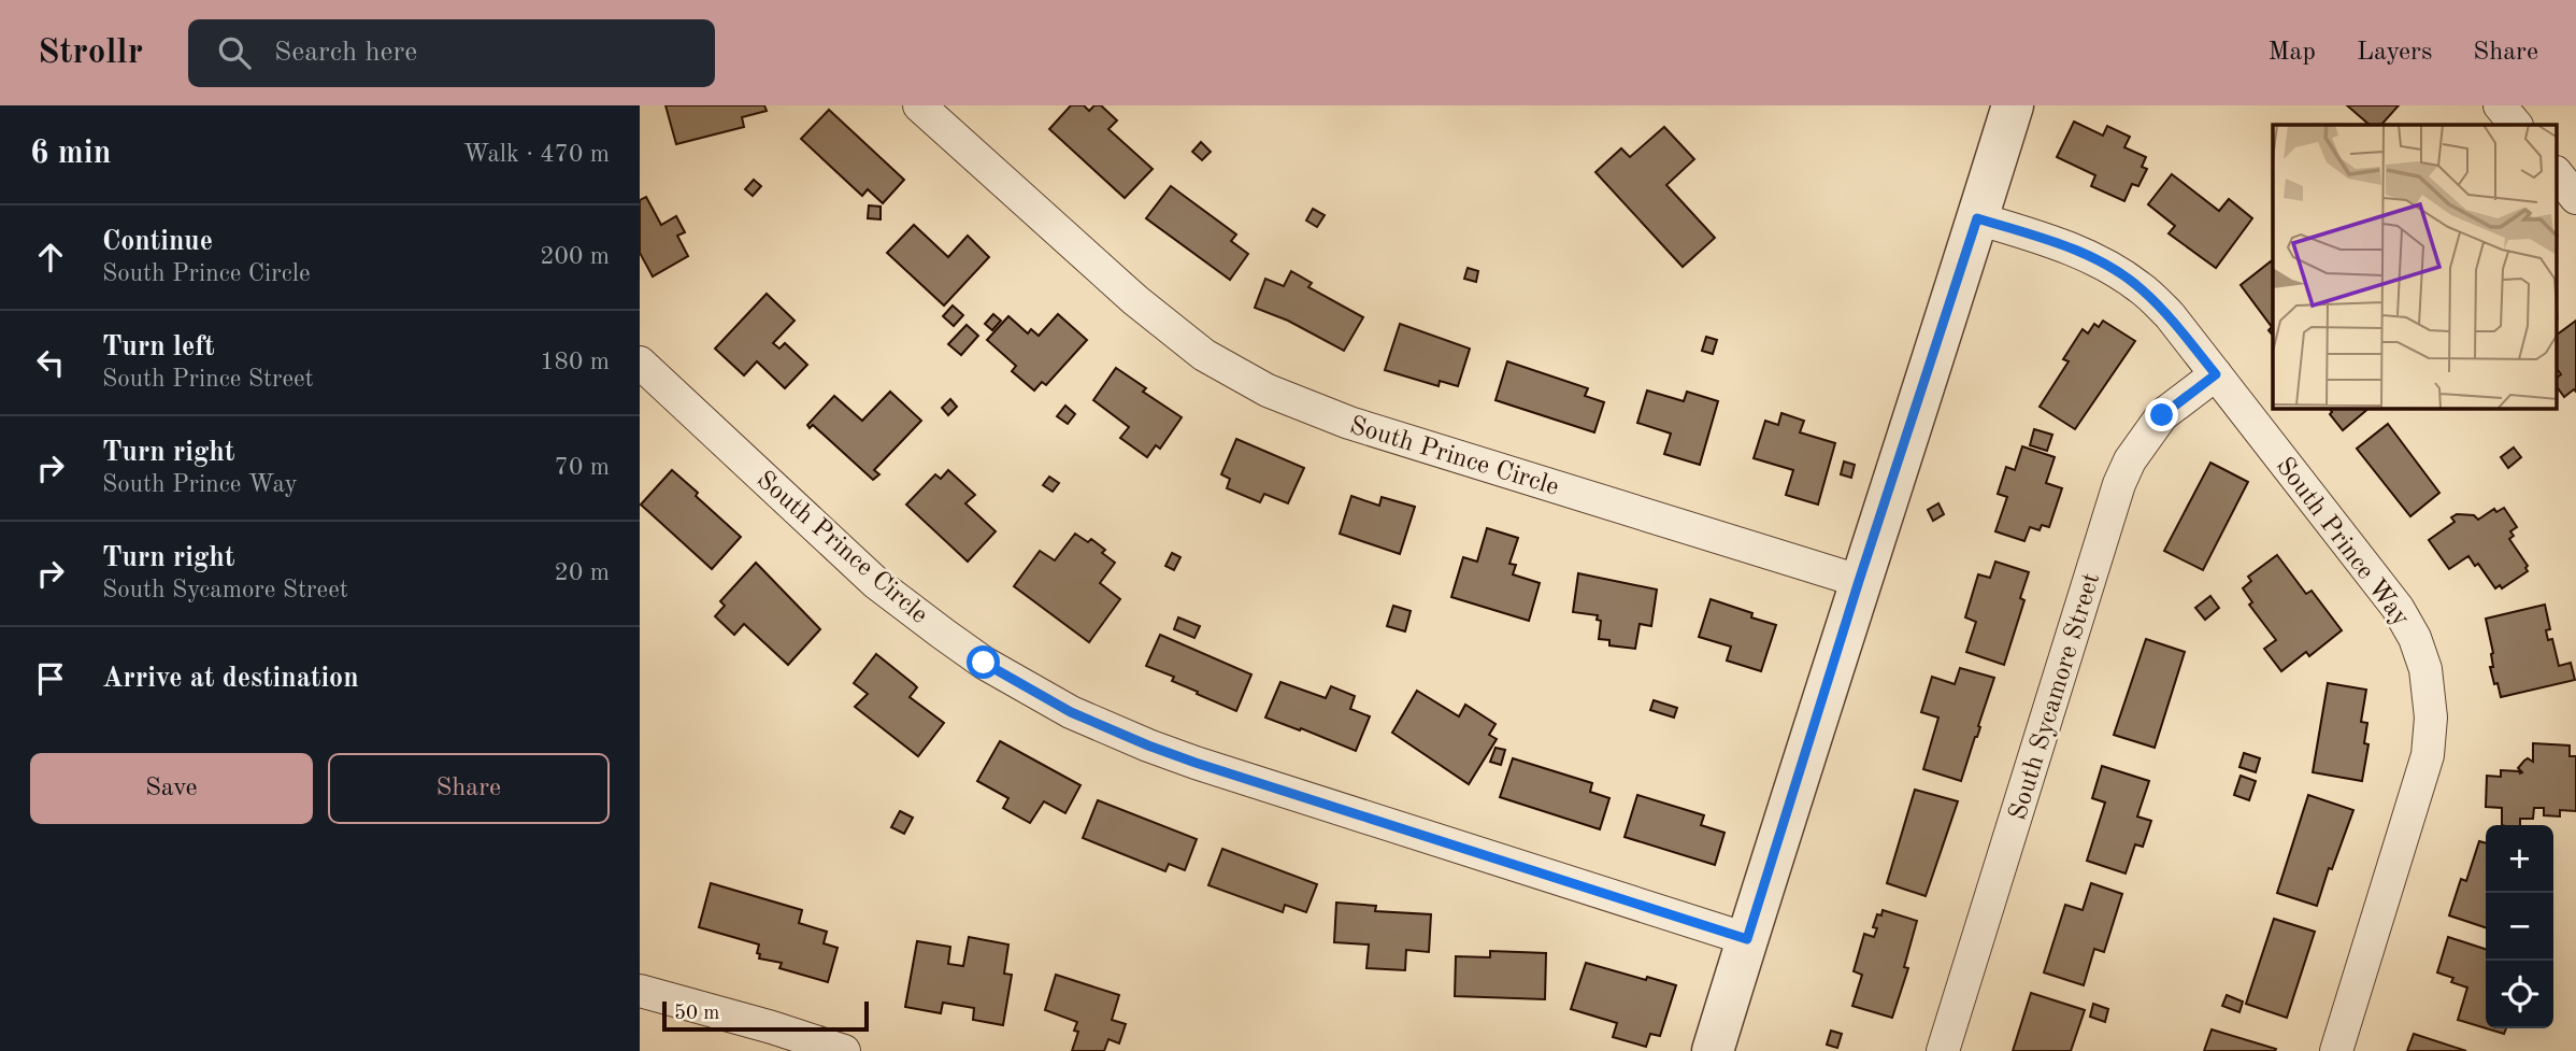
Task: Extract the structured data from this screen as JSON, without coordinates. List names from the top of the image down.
{
  "streets": {
    "street": ["South Prince Circle", "South Prince Way", "South Sycamore Street"]
  },
  "crossings": [
    ["South Prince Way", "South Sycamore Street"]
  ],
  "scale_bar": "50 m",
  "page": {
    "header": "Strollr",
    "search": "Search here",
    "nav": ["Map", "Layers", "Share"],
    "heading": ["6 min", "Walk · 470 m"],
    "list": [
      ["Continue", "South Prince Circle", "200 m"],
      ["Turn left", "South Prince Street", "180 m"],
      ["Turn right", "South Prince Way", "70 m"],
      ["Turn right", "South Sycamore Street", "20 m"],
      "Arrive at destination"
    ],
    "buttons": ["Save", "Share"],
    "map_buttons": ["+", "−"],
    "scale": "50 m"
  }
}
